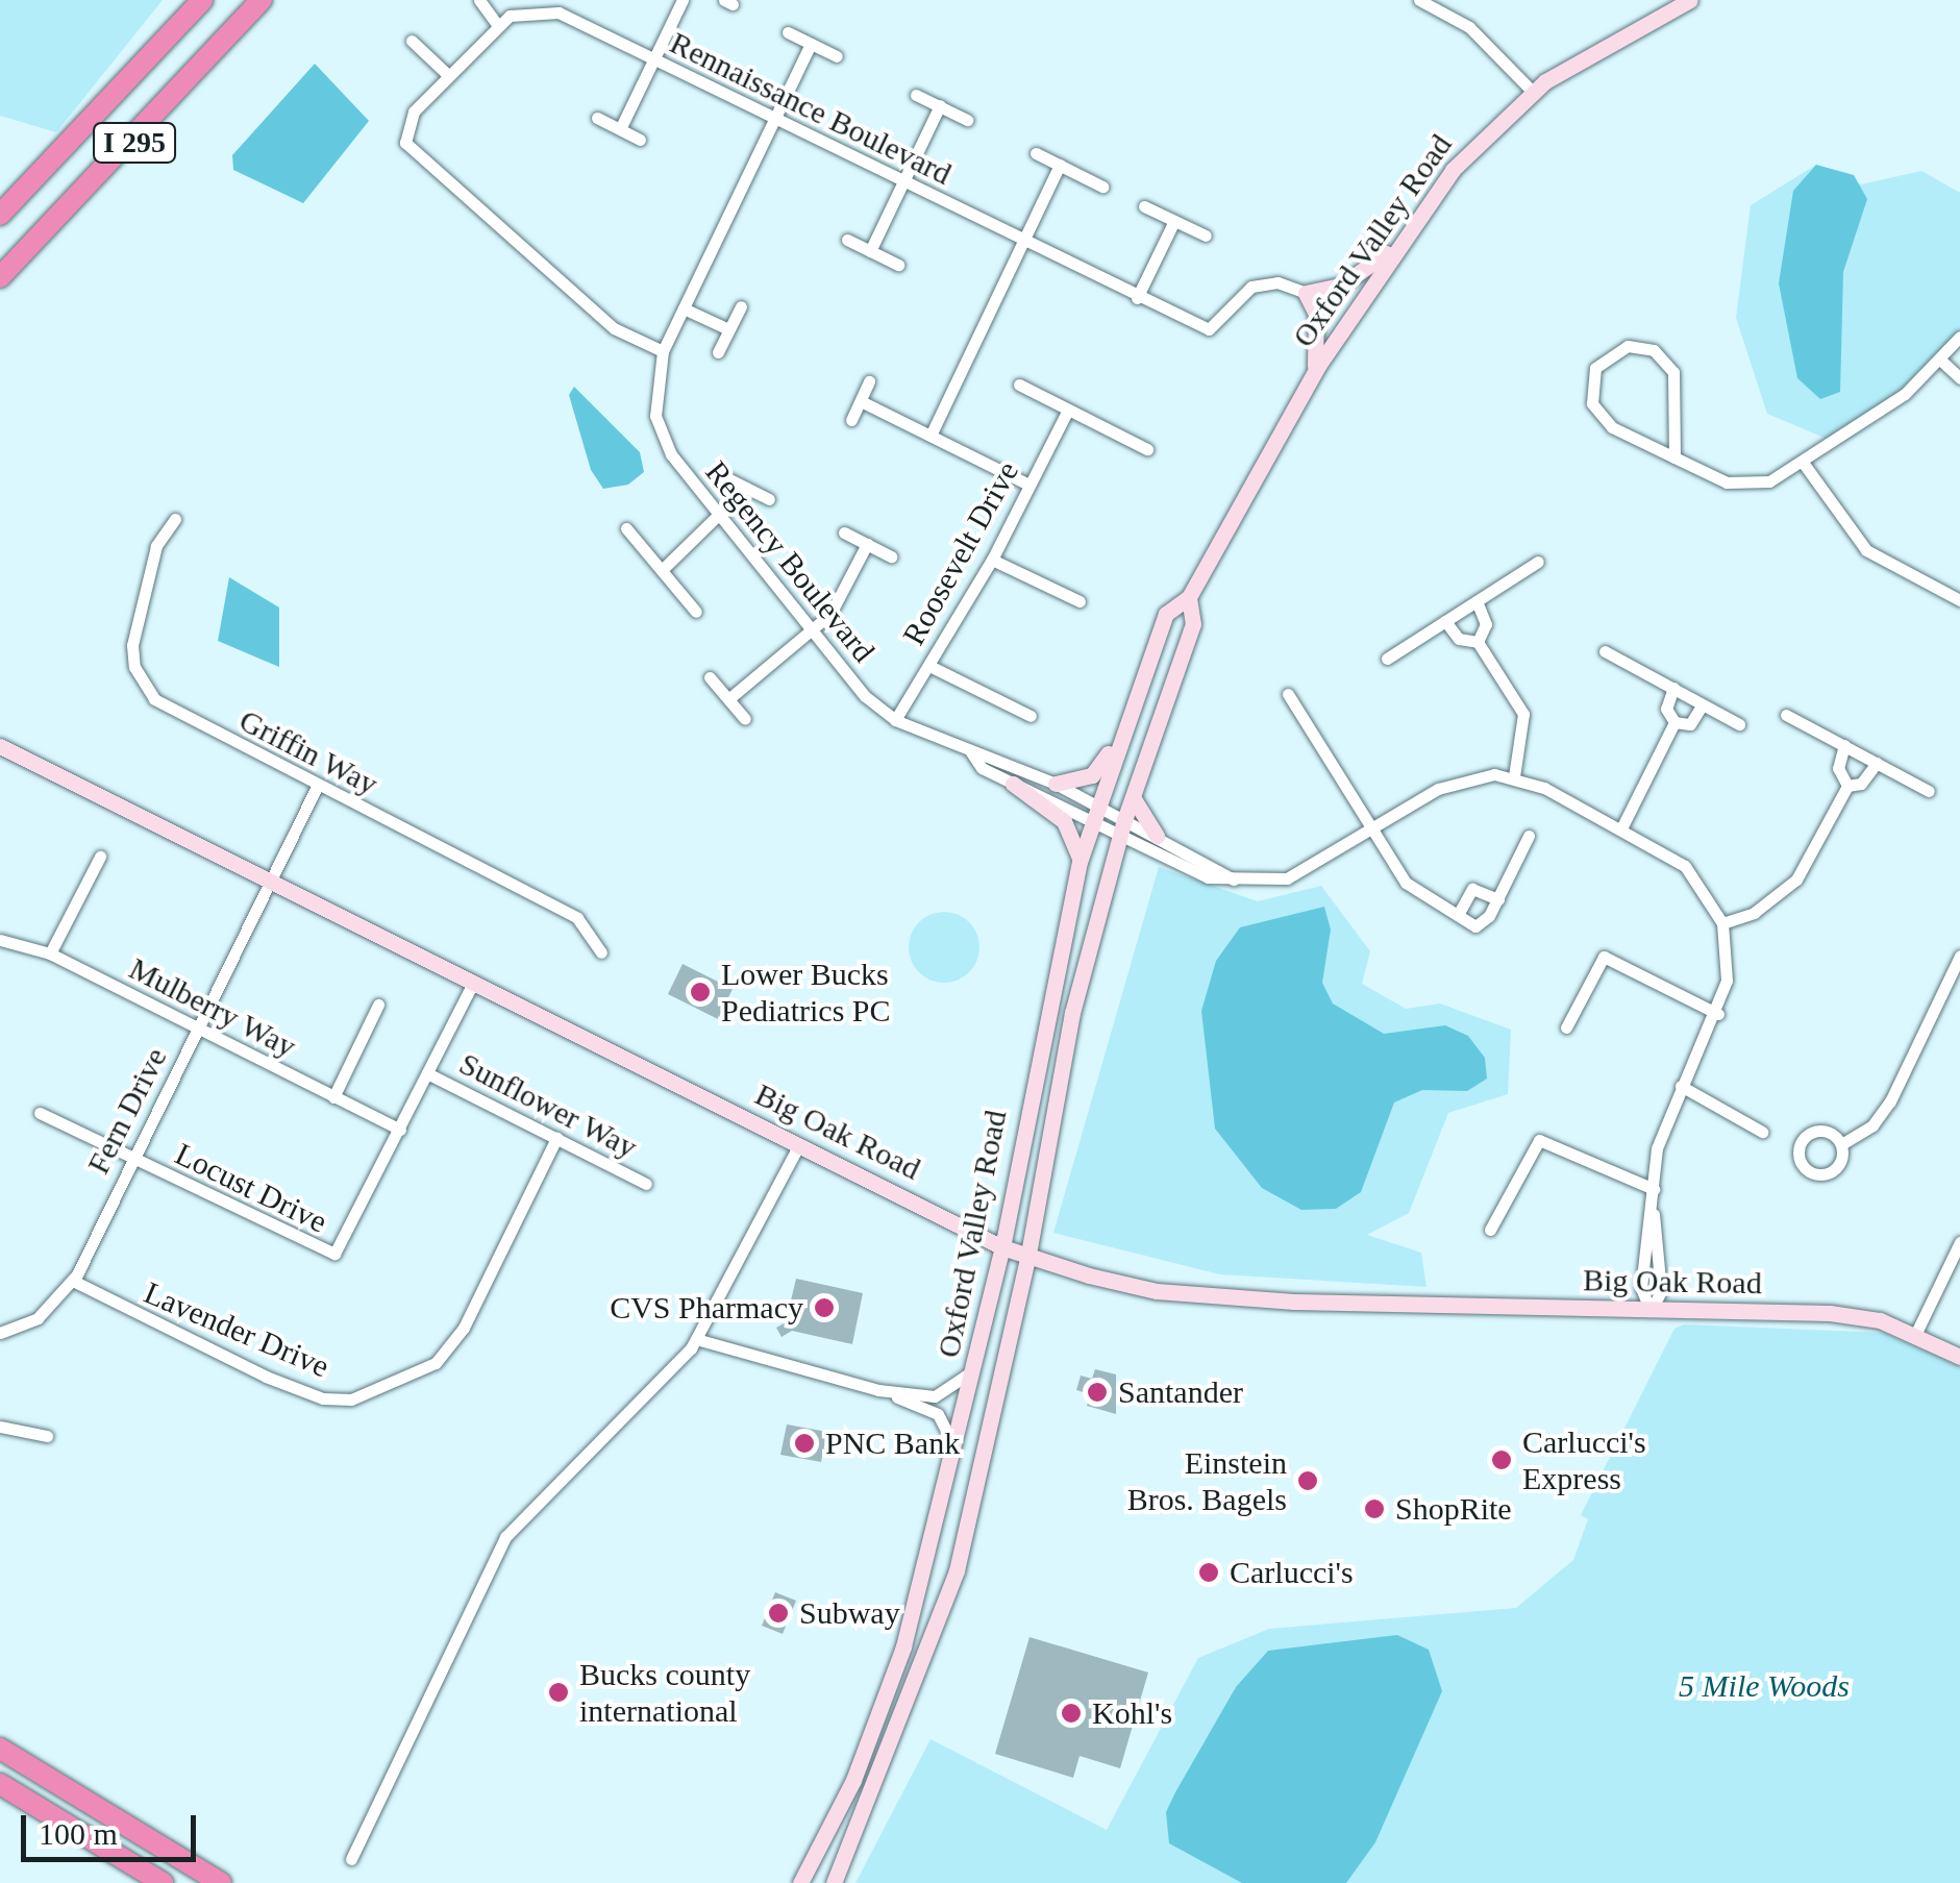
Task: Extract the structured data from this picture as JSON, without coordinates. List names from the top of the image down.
{
  "streets": {
    "highway": ["I 295"],
    "main road": ["Oxford Valley Road", "Big Oak Road"],
    "street": [
      "Rennaissance Boulevard",
      "Roosevelt Drive",
      "Regency Boulevard",
      "Griffin Way",
      "Mulberry Way",
      "Sunflower Way",
      "Fern Drive",
      "Locust Drive",
      "Lavender Drive"
    ]
  },
  "crossings": [
    ["Rennaissance Boulevard", "Regency Boulevard"],
    ["Oxford Valley Road", "Regency Boulevard"],
    ["Oxford Valley Road", "Big Oak Road"],
    ["Roosevelt Drive", "Regency Boulevard"],
    ["Griffin Way", "Fern Drive"],
    ["Mulberry Way", "Fern Drive"],
    ["Mulberry Way", "Locust Drive"],
    ["Sunflower Way", "Locust Drive"],
    ["Sunflower Way", "Lavender Drive"],
    ["Fern Drive", "Big Oak Road"],
    ["Fern Drive", "Locust Drive"],
    ["Fern Drive", "Lavender Drive"],
    ["Big Oak Road", "Locust Drive"]
  ],
  "parks": ["5 Mile Woods"],
  "places": [
    "Lower Bucks Pediatrics PC",
    "CVS Pharmacy",
    "Santander",
    "PNC Bank",
    "Carlucci's Express",
    "Einstein Bros. Bagels",
    "ShopRite",
    "Carlucci's",
    "Subway",
    "Bucks county international",
    "Kohl's"
  ],
  "scale_bar": "100 m"
}
